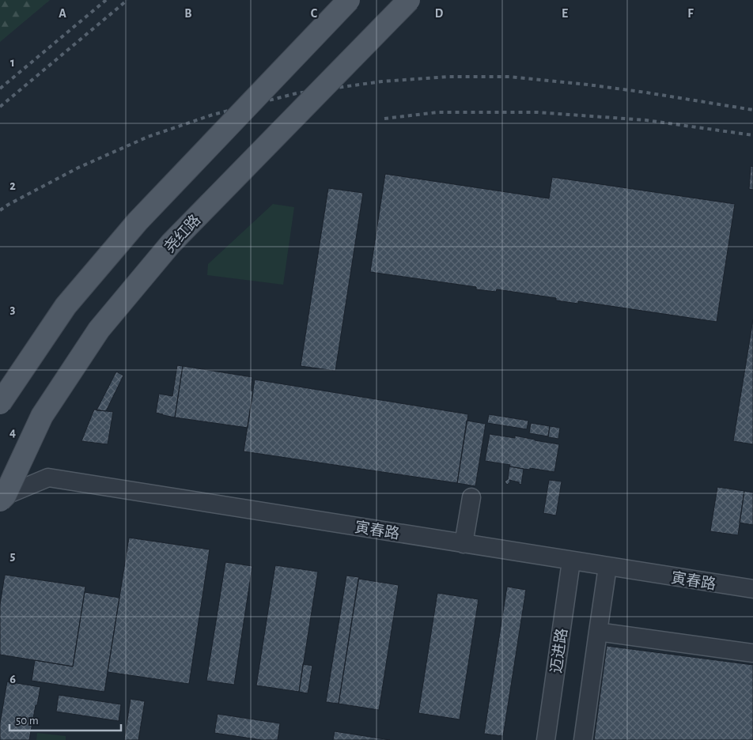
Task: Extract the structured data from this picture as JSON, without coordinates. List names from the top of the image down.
{
  "streets": {
    "main road": ["尧红路"],
    "street": ["寅春路", "迈进路"]
  },
  "crossings": [
    ["尧红路", "寅春路"],
    ["寅春路", "迈进路"]
  ],
  "scale_bar": "50 m",
  "grid": {
    "columns": [
      "A",
      "B",
      "C",
      "D",
      "E",
      "F"
    ],
    "rows": [
      "1",
      "2",
      "3",
      "4",
      "5",
      "6"
    ]
  }
}
